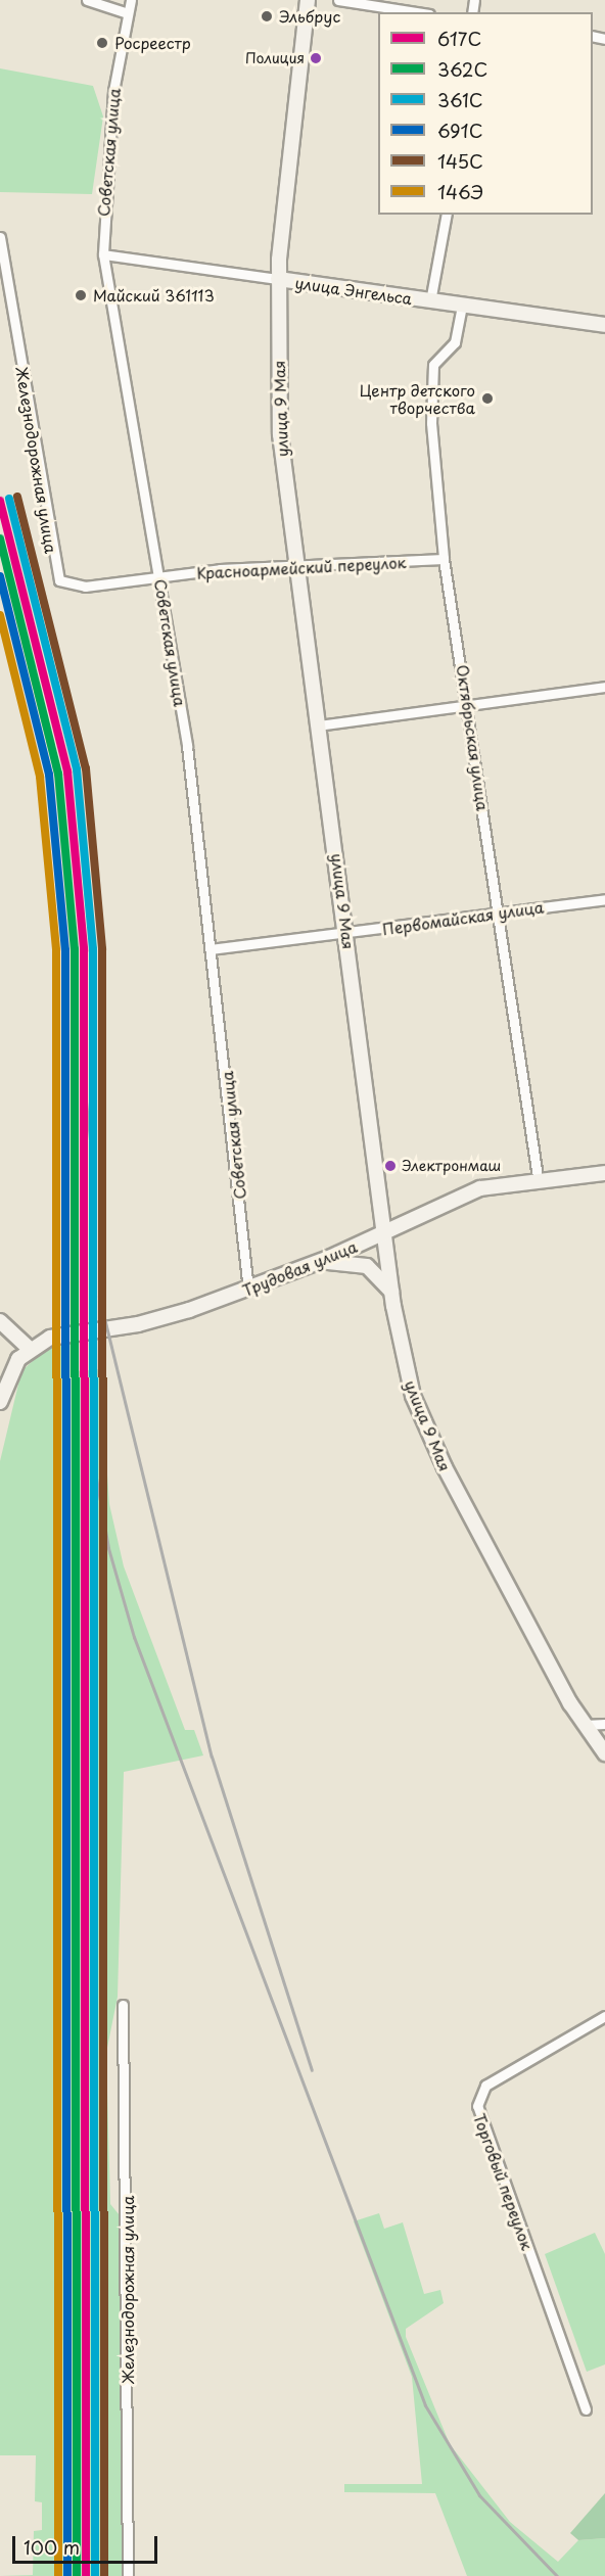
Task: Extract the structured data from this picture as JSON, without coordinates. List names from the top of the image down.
{
  "streets": {
    "street": [
      "Советская улица",
      "улица Энгельса",
      "улица 9 Мая",
      "Железнодорожная улица",
      "Красноармейский переулок",
      "Октябрьская улица",
      "Первомайская улица",
      "Трудовая улица",
      "Торговый переулок"
    ]
  },
  "crossings": [
    ["Советская улица", "улица Энгельса"],
    ["Советская улица", "Железнодорожная улица"],
    ["Советская улица", "Красноармейский переулок"],
    ["Советская улица", "Первомайская улица"],
    ["Советская улица", "Трудовая улица"],
    ["улица Энгельса", "улица 9 Мая"],
    ["улица Энгельса", "Октябрьская улица"],
    ["улица 9 Мая", "Красноармейский переулок"],
    ["улица 9 Мая", "Первомайская улица"],
    ["улица 9 Мая", "Трудовая улица"],
    ["Железнодорожная улица", "Красноармейский переулок"],
    ["Красноармейский переулок", "Октябрьская улица"],
    ["Октябрьская улица", "Первомайская улица"],
    ["Октябрьская улица", "Трудовая улица"]
  ],
  "places": [
    "Эльбрус",
    "Росреестр",
    "Полиция",
    "Майский 361113",
    "Центр детского творчества",
    "Электронмаш"
  ],
  "lines": [
    "transit line 145С",
    "transit line 361С",
    "transit line 617C",
    "transit line 362С",
    "transit line 691С",
    "transit line 146Э"
  ],
  "legend": [
    "617C",
    "362С",
    "361С",
    "691С",
    "145С",
    "146Э"
  ],
  "scale_bar": "100 m"
}
